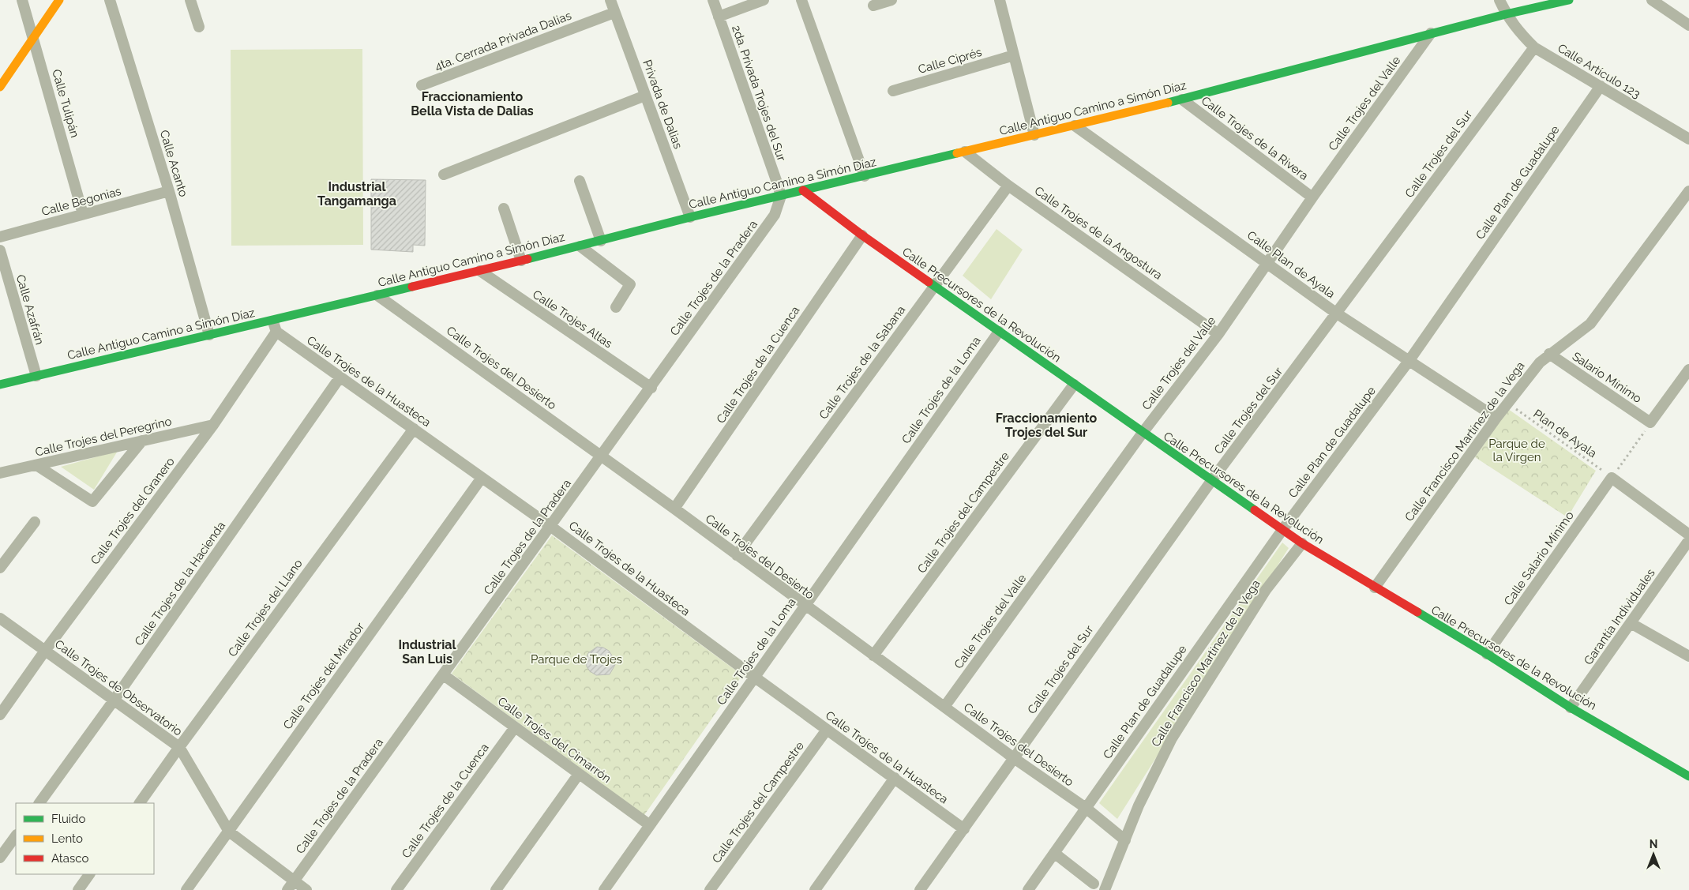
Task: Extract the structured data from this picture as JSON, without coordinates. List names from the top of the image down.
{
  "streets": {
    "main road": ["Calle Antiguo Camino a Simón Díaz", "Calle Precursores de la Revolución"],
    "street": [
      "4ta. Cerrada Privada Dalias",
      "Calle Ciprés",
      "Calle Artículo 123",
      "2da. Privada Trojes del Sur",
      "Calle Tulipán",
      "Calle Trojes del Valle",
      "Privada de Dalias",
      "Calle Trojes de la Rivera",
      "Calle Trojes del Sur",
      "Calle Acanto",
      "Calle Plan de Guadalupe",
      "Calle Begonias",
      "Calle Trojes de la Angostura",
      "Calle Plan de Ayala",
      "Calle Trojes de la Pradera",
      "Calle Azafrán",
      "Calle Trojes Altas",
      "Calle Trojes de la Sabana",
      "Calle Trojes de la Cuenca",
      "Calle Trojes del Desierto",
      "Salario Mínimo",
      "Calle Trojes de la Huasteca",
      "Calle Trojes de la Loma",
      "Calle Trojes del Peregrino",
      "Calle Francisco Martínez de la Vega",
      "Calle Trojes del Granero",
      "Calle Trojes del Campestre",
      "Calle Salario Mínimo",
      "Calle Trojes de la Hacienda",
      "Calle Trojes del Llano",
      "Garantía Individuales",
      "Calle Trojes del Mirador",
      "Calle Trojes de Observatorio",
      "Calle Trojes del Cimarrón"
    ],
    "path": ["Plan de Ayala"]
  },
  "crossings": [
    ["4ta. Cerrada Privada Dalias", "Privada de Dalias"],
    ["Calle Artículo 123", "Calle Antiguo Camino a Simón Díaz"],
    ["Calle Artículo 123", "Calle Trojes del Sur"],
    ["Calle Artículo 123", "Calle Plan de Guadalupe"],
    ["2da. Privada Trojes del Sur", "Calle Antiguo Camino a Simón Díaz"],
    ["2da. Privada Trojes del Sur", "Calle Trojes de la Pradera"],
    ["Calle Tulipán", "Calle Begonias"],
    ["Calle Trojes del Valle", "Calle Antiguo Camino a Simón Díaz"],
    ["Calle Trojes del Valle", "Calle Trojes de la Rivera"],
    ["Calle Trojes del Valle", "Calle Trojes de la Angostura"],
    ["Calle Trojes del Valle", "Calle Plan de Ayala"],
    ["Calle Trojes del Valle", "Calle Precursores de la Revolución"],
    ["Calle Trojes del Valle", "Calle Trojes del Desierto"],
    ["Privada de Dalias", "Calle Antiguo Camino a Simón Díaz"],
    ["Calle Antiguo Camino a Simón Díaz", "Calle Trojes de la Rivera"],
    ["Calle Antiguo Camino a Simón Díaz", "Calle Acanto"],
    ["Calle Antiguo Camino a Simón Díaz", "Calle Trojes de la Angostura"],
    ["Calle Antiguo Camino a Simón Díaz", "Calle Plan de Ayala"],
    ["Calle Antiguo Camino a Simón Díaz", "Calle Trojes de la Pradera"],
    ["Calle Antiguo Camino a Simón Díaz", "Calle Precursores de la Revolución"],
    ["Calle Antiguo Camino a Simón Díaz", "Calle Azafrán"],
    ["Calle Antiguo Camino a Simón Díaz", "Calle Trojes Altas"],
    ["Calle Antiguo Camino a Simón Díaz", "Calle Trojes del Desierto"],
    ["Calle Trojes del Sur", "Calle Plan de Ayala"],
    ["Calle Trojes del Sur", "Calle Precursores de la Revolución"],
    ["Calle Trojes del Sur", "Calle Trojes del Desierto"],
    ["Calle Trojes del Sur", "Calle Trojes de la Huasteca"],
    ["Calle Acanto", "Calle Begonias"],
    ["Calle Plan de Guadalupe", "Calle Plan de Ayala"],
    ["Calle Plan de Guadalupe", "Calle Precursores de la Revolución"],
    ["Calle Plan de Guadalupe", "Calle Trojes del Desierto"],
    ["Calle Trojes de la Angostura", "Calle Trojes de la Sabana"],
    ["Calle Plan de Ayala", "Calle Francisco Martínez de la Vega"],
    ["Calle Trojes de la Pradera", "Calle Trojes Altas"],
    ["Calle Trojes de la Pradera", "Calle Trojes del Desierto"],
    ["Calle Trojes de la Pradera", "Calle Trojes de la Huasteca"],
    ["Calle Trojes de la Pradera", "Calle Trojes de Observatorio"],
    ["Calle Trojes de la Pradera", "Calle Trojes del Cimarrón"],
    ["Calle Precursores de la Revolución", "Calle Trojes de la Sabana"],
    ["Calle Precursores de la Revolución", "Calle Trojes de la Cuenca"],
    ["Calle Precursores de la Revolución", "Calle Trojes de la Loma"],
    ["Calle Precursores de la Revolución", "Calle Francisco Martínez de la Vega"],
    ["Calle Precursores de la Revolución", "Calle Trojes del Campestre"],
    ["Calle Precursores de la Revolución", "Calle Salario Mínimo"],
    ["Calle Precursores de la Revolución", "Garantía Individuales"],
    ["Calle Trojes de la Sabana", "Calle Trojes del Desierto"],
    ["Calle Trojes de la Cuenca", "Calle Trojes del Desierto"],
    ["Calle Trojes de la Cuenca", "Calle Trojes del Cimarrón"],
    ["Calle Trojes del Desierto", "Calle Trojes de la Loma"],
    ["Calle Trojes del Desierto", "Calle Francisco Martínez de la Vega"],
    ["Calle Trojes del Desierto", "Calle Trojes del Campestre"],
    ["Salario Mínimo", "Calle Francisco Martínez de la Vega"],
    ["Calle Trojes de la Huasteca", "Calle Trojes de la Loma"],
    ["Calle Trojes de la Huasteca", "Calle Trojes del Granero"],
    ["Calle Trojes de la Huasteca", "Calle Trojes del Campestre"],
    ["Calle Trojes de la Huasteca", "Calle Trojes de la Hacienda"],
    ["Calle Trojes de la Huasteca", "Calle Trojes del Llano"],
    ["Calle Trojes de la Huasteca", "Calle Trojes del Mirador"],
    ["Calle Trojes de la Loma", "Calle Trojes del Cimarrón"],
    ["Plan de Ayala", "Calle Francisco Martínez de la Vega"],
    ["Plan de Ayala", "Calle Salario Mínimo"],
    ["Calle Trojes del Peregrino", "Calle Trojes del Granero"],
    ["Calle Trojes del Granero", "Calle Trojes de Observatorio"],
    ["Calle Trojes de la Hacienda", "Calle Trojes de Observatorio"],
    ["Calle Trojes del Llano", "Calle Trojes de Observatorio"],
    ["Calle Trojes del Mirador", "Calle Trojes de Observatorio"]
  ],
  "districts": [
    "Fraccionamiento Bella Vista de Dalias",
    "Industrial Tangamanga",
    "Fraccionamiento Trojes del Sur",
    "Industrial San Luis"
  ],
  "parks": ["Parque de la Virgen", "Parque de Trojes"],
  "legend": ["Fluido", "Lento", "Atasco"],
  "north": "top"
}
